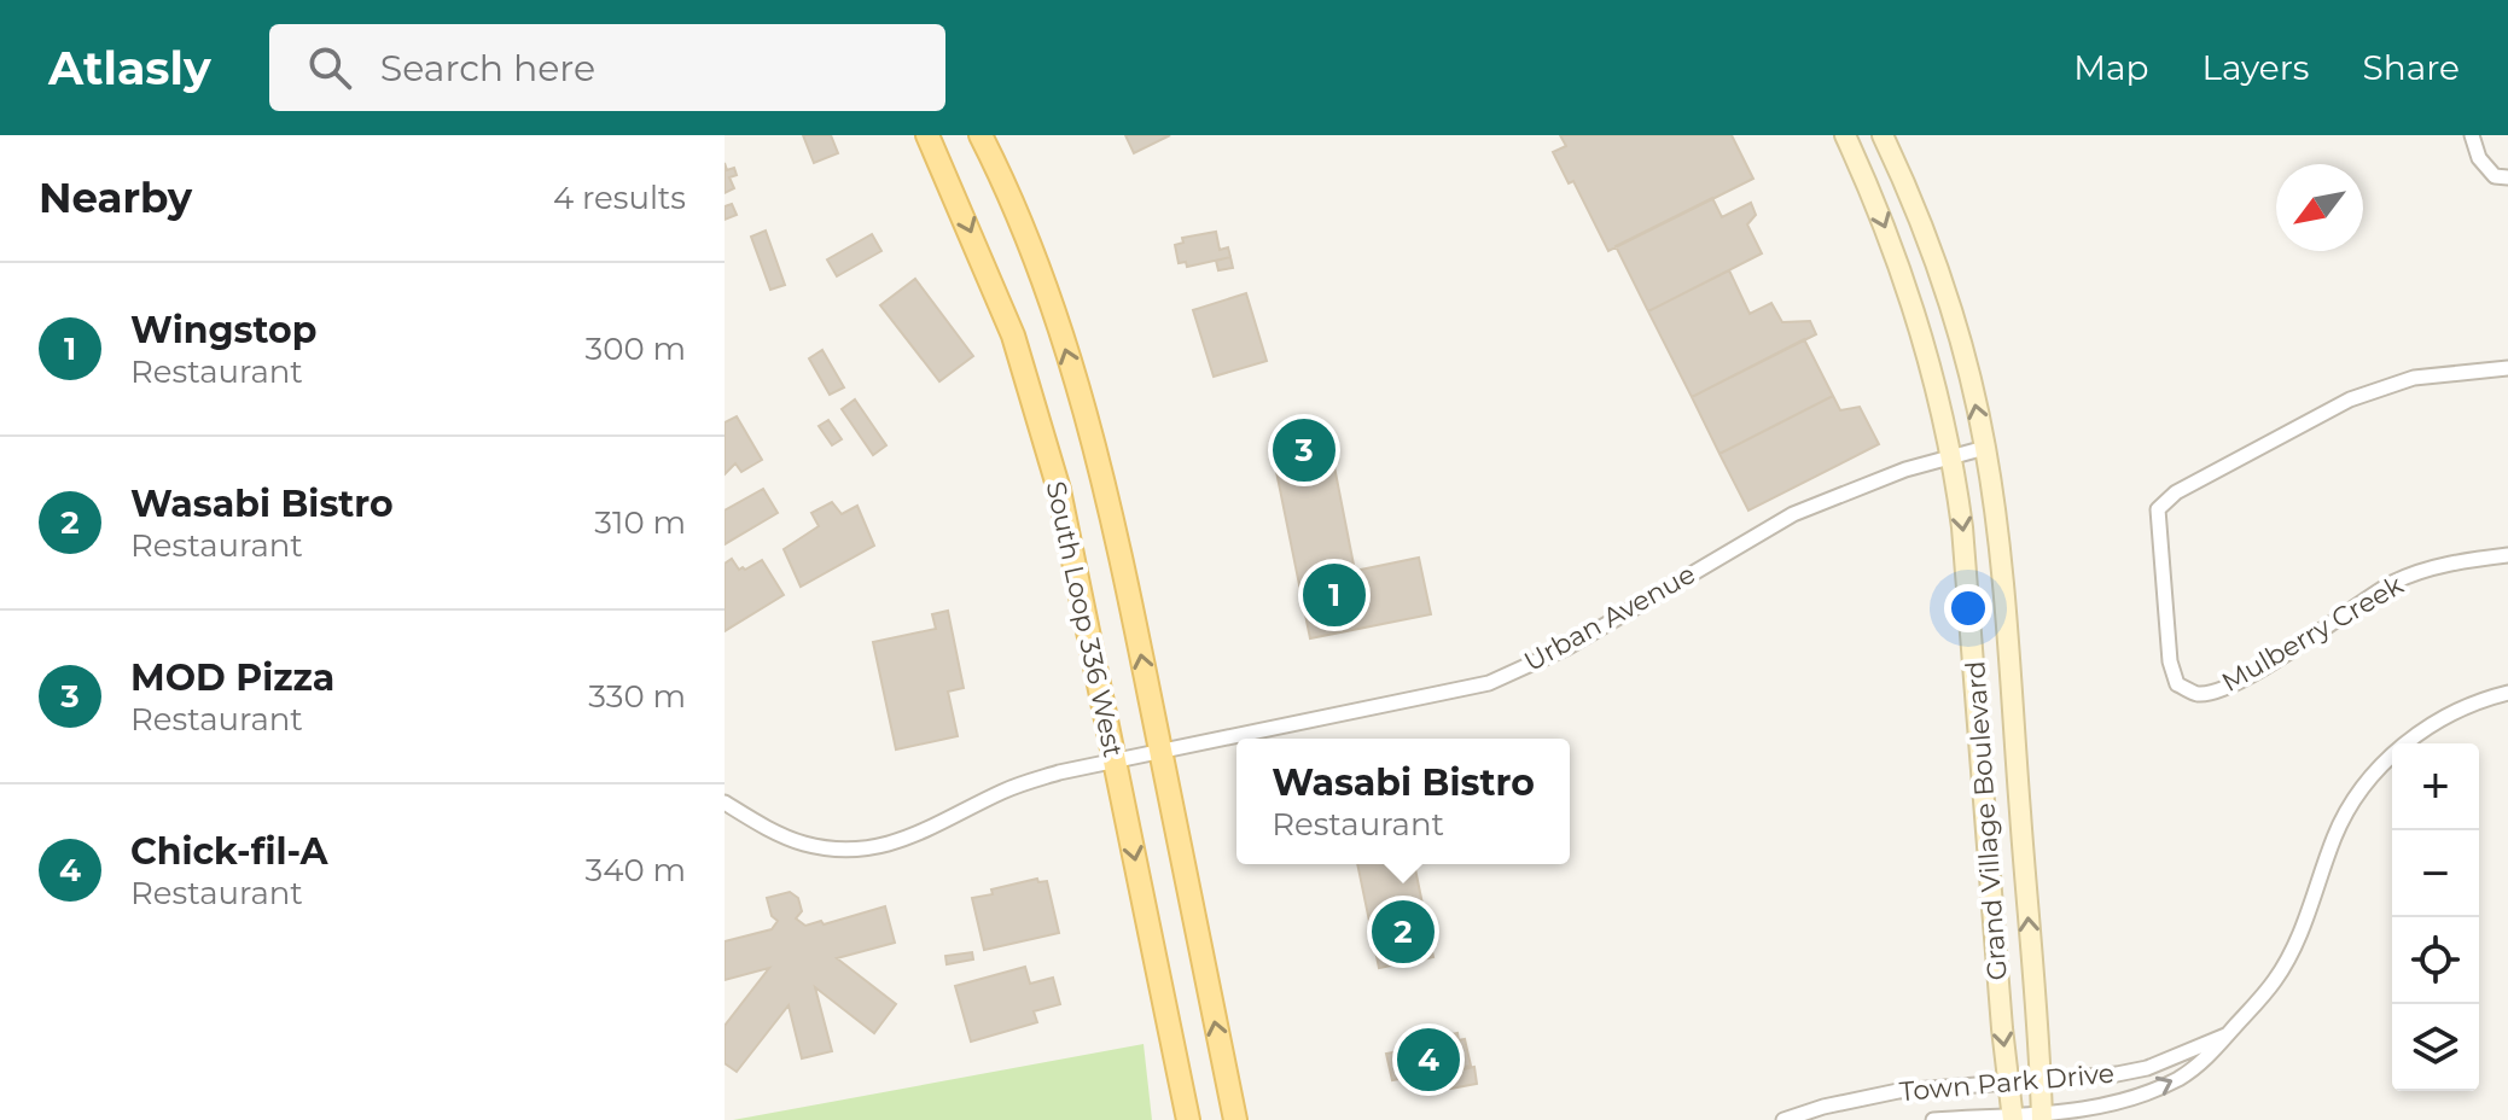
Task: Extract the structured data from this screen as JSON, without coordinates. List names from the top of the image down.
{
  "streets": {
    "main road": ["South Loop 336 West"],
    "street": [
      "Urban Avenue",
      "Mulberry Creek",
      "Grand Village Boulevard",
      "Town Park Drive"
    ]
  },
  "crossings": [
    ["Urban Avenue", "South Loop 336 West"],
    ["Urban Avenue", "Grand Village Boulevard"],
    ["Grand Village Boulevard", "Town Park Drive"]
  ],
  "north": "bottom left",
  "page": {
    "header": "Atlasly",
    "search": "Search here",
    "nav": ["Map", "Layers", "Share"],
    "heading": ["Nearby", "4 results"],
    "list": [
      {
        "mark": "1",
        "name": "Wingstop",
        "note": "Restaurant",
        "value": "300 m"
      },
      {
        "mark": "2",
        "name": "Wasabi Bistro",
        "note": "Restaurant",
        "value": "310 m"
      },
      {
        "mark": "3",
        "name": "MOD Pizza",
        "note": "Restaurant",
        "value": "330 m"
      },
      {
        "mark": "4",
        "name": "Chick-fil-A",
        "note": "Restaurant",
        "value": "340 m"
      }
    ],
    "pins": [
      "3",
      "1",
      "2",
      "4"
    ],
    "popup": ["Wasabi Bistro", "Restaurant"],
    "map_buttons": ["+", "−"]
  }
}
